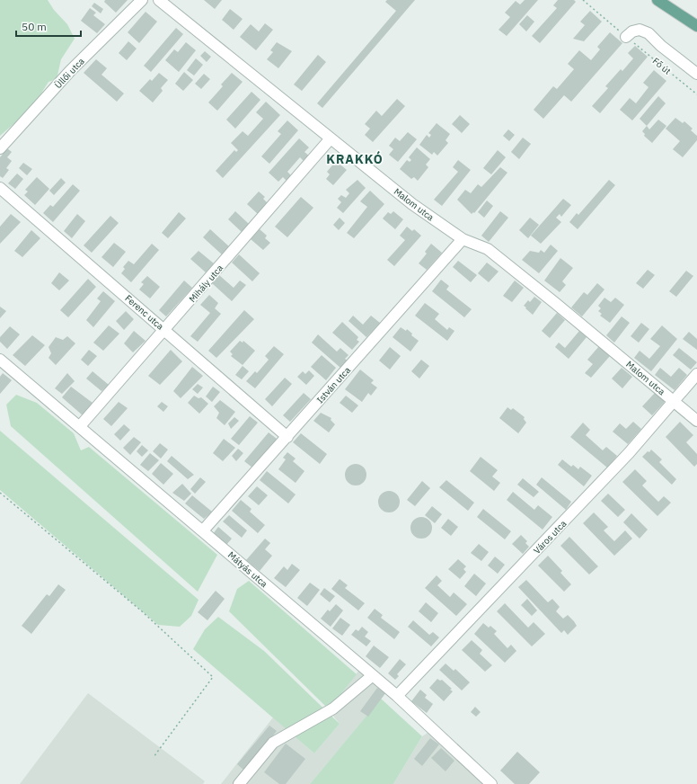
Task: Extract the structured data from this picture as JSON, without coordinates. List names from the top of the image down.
{
  "streets": {
    "street": [
      "Fő út",
      "Üllői utca",
      "Malom utca",
      "Mihály utca",
      "Ferenc utca",
      "István utca",
      "Város utca",
      "Mátyás utca"
    ]
  },
  "crossings": [
    ["Malom utca", "Mihály utca"],
    ["Malom utca", "István utca"],
    ["Malom utca", "Város utca"],
    ["Mihály utca", "Ferenc utca"],
    ["Mihály utca", "Mátyás utca"],
    ["Ferenc utca", "István utca"],
    ["István utca", "Mátyás utca"],
    ["Város utca", "Mátyás utca"]
  ],
  "districts": ["KRAKKÓ"],
  "scale_bar": "50 m"
}
